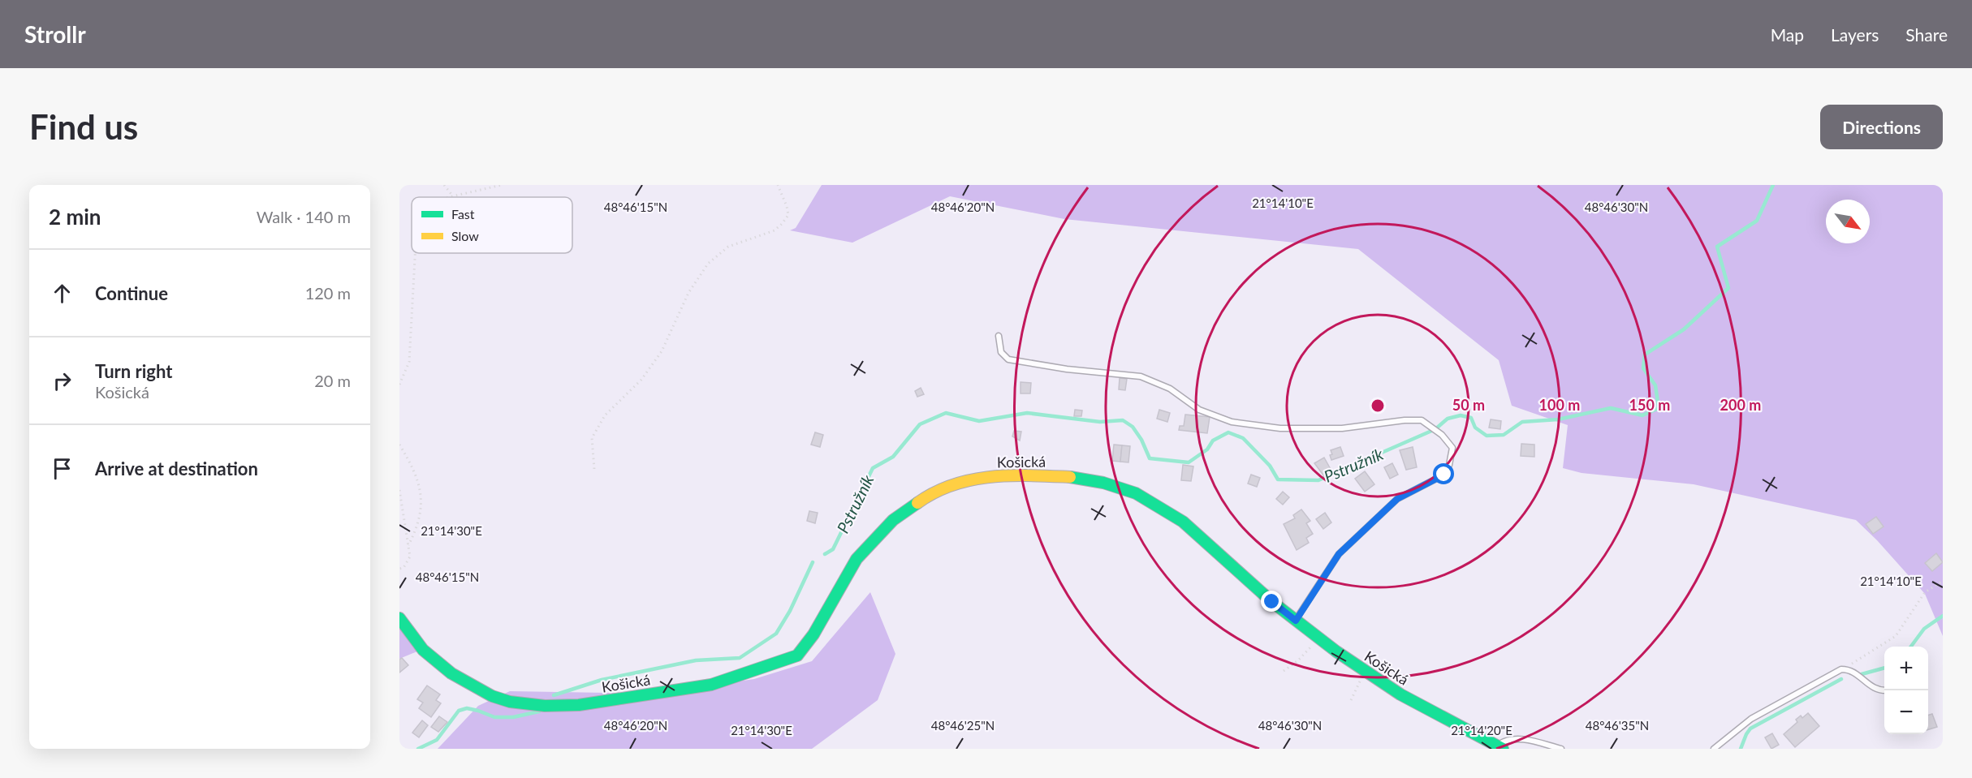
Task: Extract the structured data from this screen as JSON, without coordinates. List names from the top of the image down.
{
  "streets": {
    "street": ["Košická"]
  },
  "water": ["Pstružník"],
  "legend": ["Fast", "Slow"],
  "north": "bottom right",
  "page": {
    "header": "Strollr",
    "nav": ["Map", "Layers", "Share"],
    "buttons": "Directions",
    "title": "Find us",
    "heading": ["2 min", "Walk · 140 m"],
    "list": [
      ["Continue", "120 m"],
      ["Turn right", "Košická", "20 m"],
      "Arrive at destination"
    ],
    "map_buttons": ["+", "−"]
  },
  "coordinates": [
    "21°14'10\"E",
    "48°46'15\"N",
    "48°46'20\"N",
    "48°46'30\"N",
    "21°14'30\"E",
    "48°46'25\"N",
    "48°46'35\"N",
    "21°14'20\"E"
  ],
  "rings": [
    "50 m",
    "100 m",
    "150 m",
    "200 m"
  ]
}
